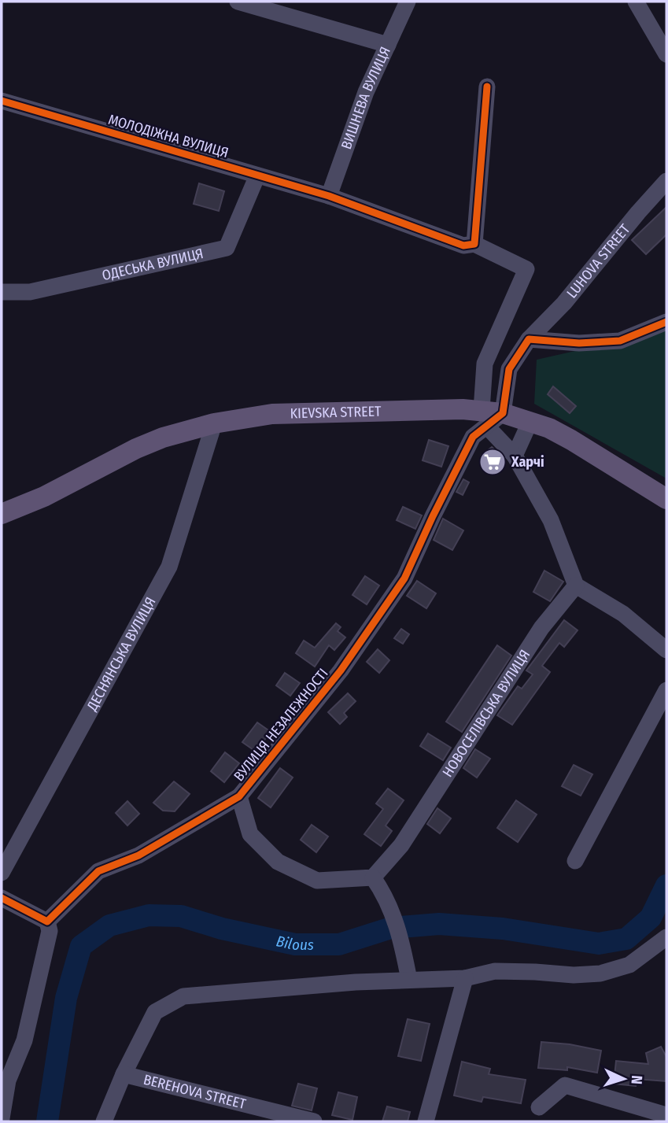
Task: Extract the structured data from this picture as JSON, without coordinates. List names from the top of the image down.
{
  "streets": {
    "main road": ["KIEVSKA STREET"],
    "street": [
      "ВИШНЕВА ВУЛИЦЯ",
      "МОЛОДІЖНА ВУЛИЦЯ",
      "LUHOVA STREET",
      "ОДЕСЬКА ВУЛИЦЯ",
      "ДЕСНЯНСЬКА ВУЛИЦЯ",
      "НОВОСЕЛІВСЬКА ВУЛИЦЯ",
      "ВУЛИЦЯ НЕЗАЛЕЖНОСТІ",
      "BEREHOVA STREET"
    ]
  },
  "crossings": [
    ["ВИШНЕВА ВУЛИЦЯ", "МОЛОДІЖНА ВУЛИЦЯ"],
    ["МОЛОДІЖНА ВУЛИЦЯ", "ОДЕСЬКА ВУЛИЦЯ"],
    ["МОЛОДІЖНА ВУЛИЦЯ", "KIEVSKA STREET"],
    ["МОЛОДІЖНА ВУЛИЦЯ", "ВУЛИЦЯ НЕЗАЛЕЖНОСТІ"],
    ["LUHOVA STREET", "KIEVSKA STREET"],
    ["KIEVSKA STREET", "ДЕСНЯНСЬКА ВУЛИЦЯ"],
    ["KIEVSKA STREET", "ВУЛИЦЯ НЕЗАЛЕЖНОСТІ"]
  ],
  "water": ["Bilous"],
  "places": {
    "supermarket": ["Харчі"]
  },
  "north": "right"
}
